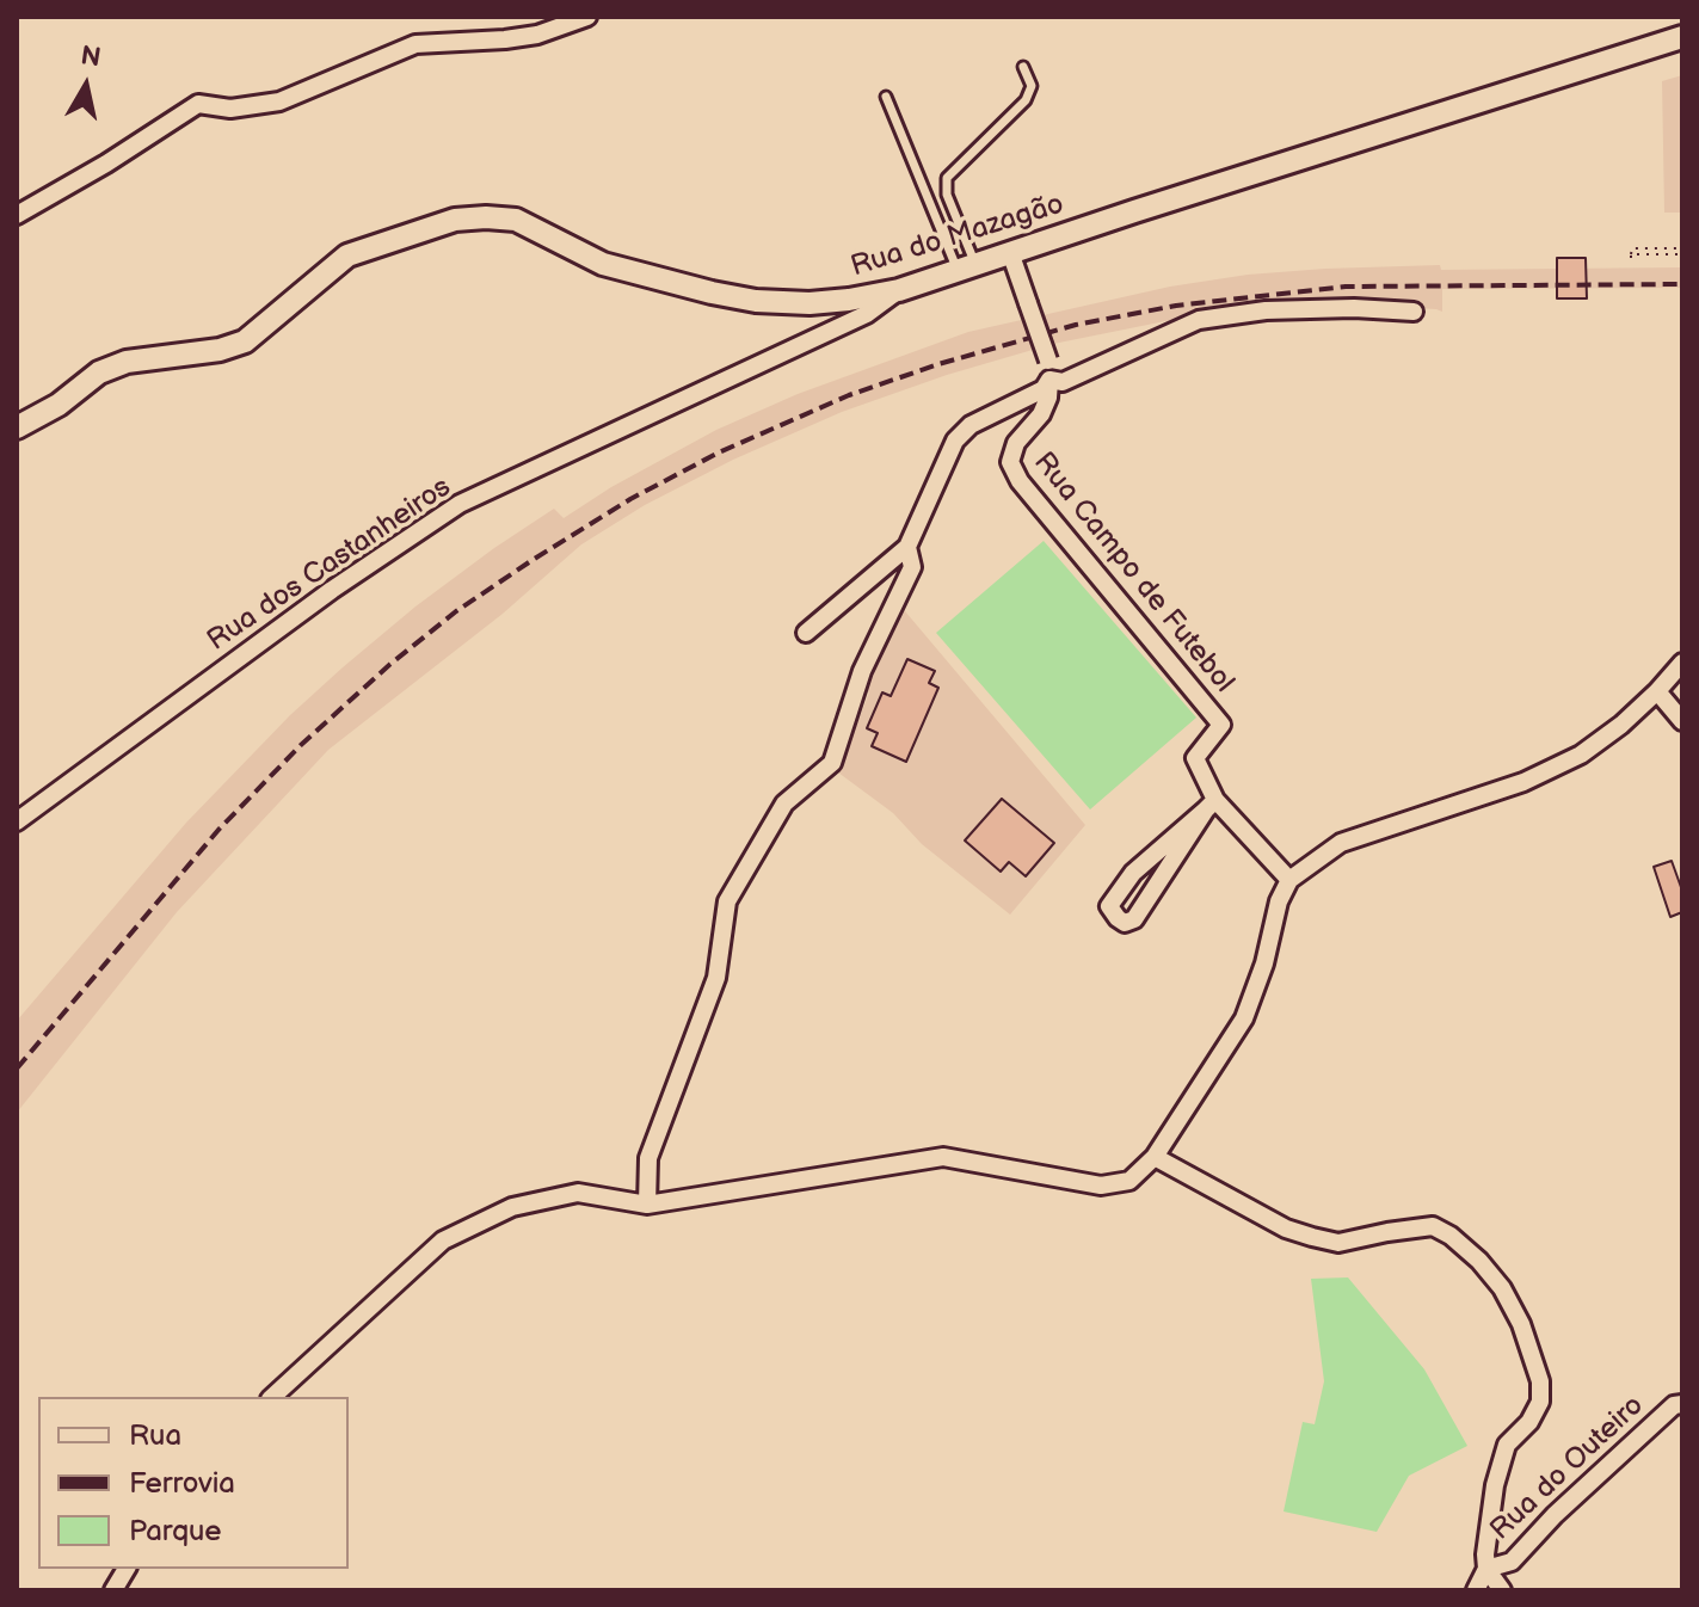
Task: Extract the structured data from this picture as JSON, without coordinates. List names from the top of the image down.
{
  "streets": {
    "street": [
      "Rua do Mazagão",
      "Rua dos Castanheiros",
      "Rua Campo de Futebol",
      "Rua do Outeiro"
    ]
  },
  "crossings": [
    ["Rua do Mazagão", "Rua dos Castanheiros"]
  ],
  "legend": ["Rua", "Ferrovia", "Parque"],
  "north": "top"
}
